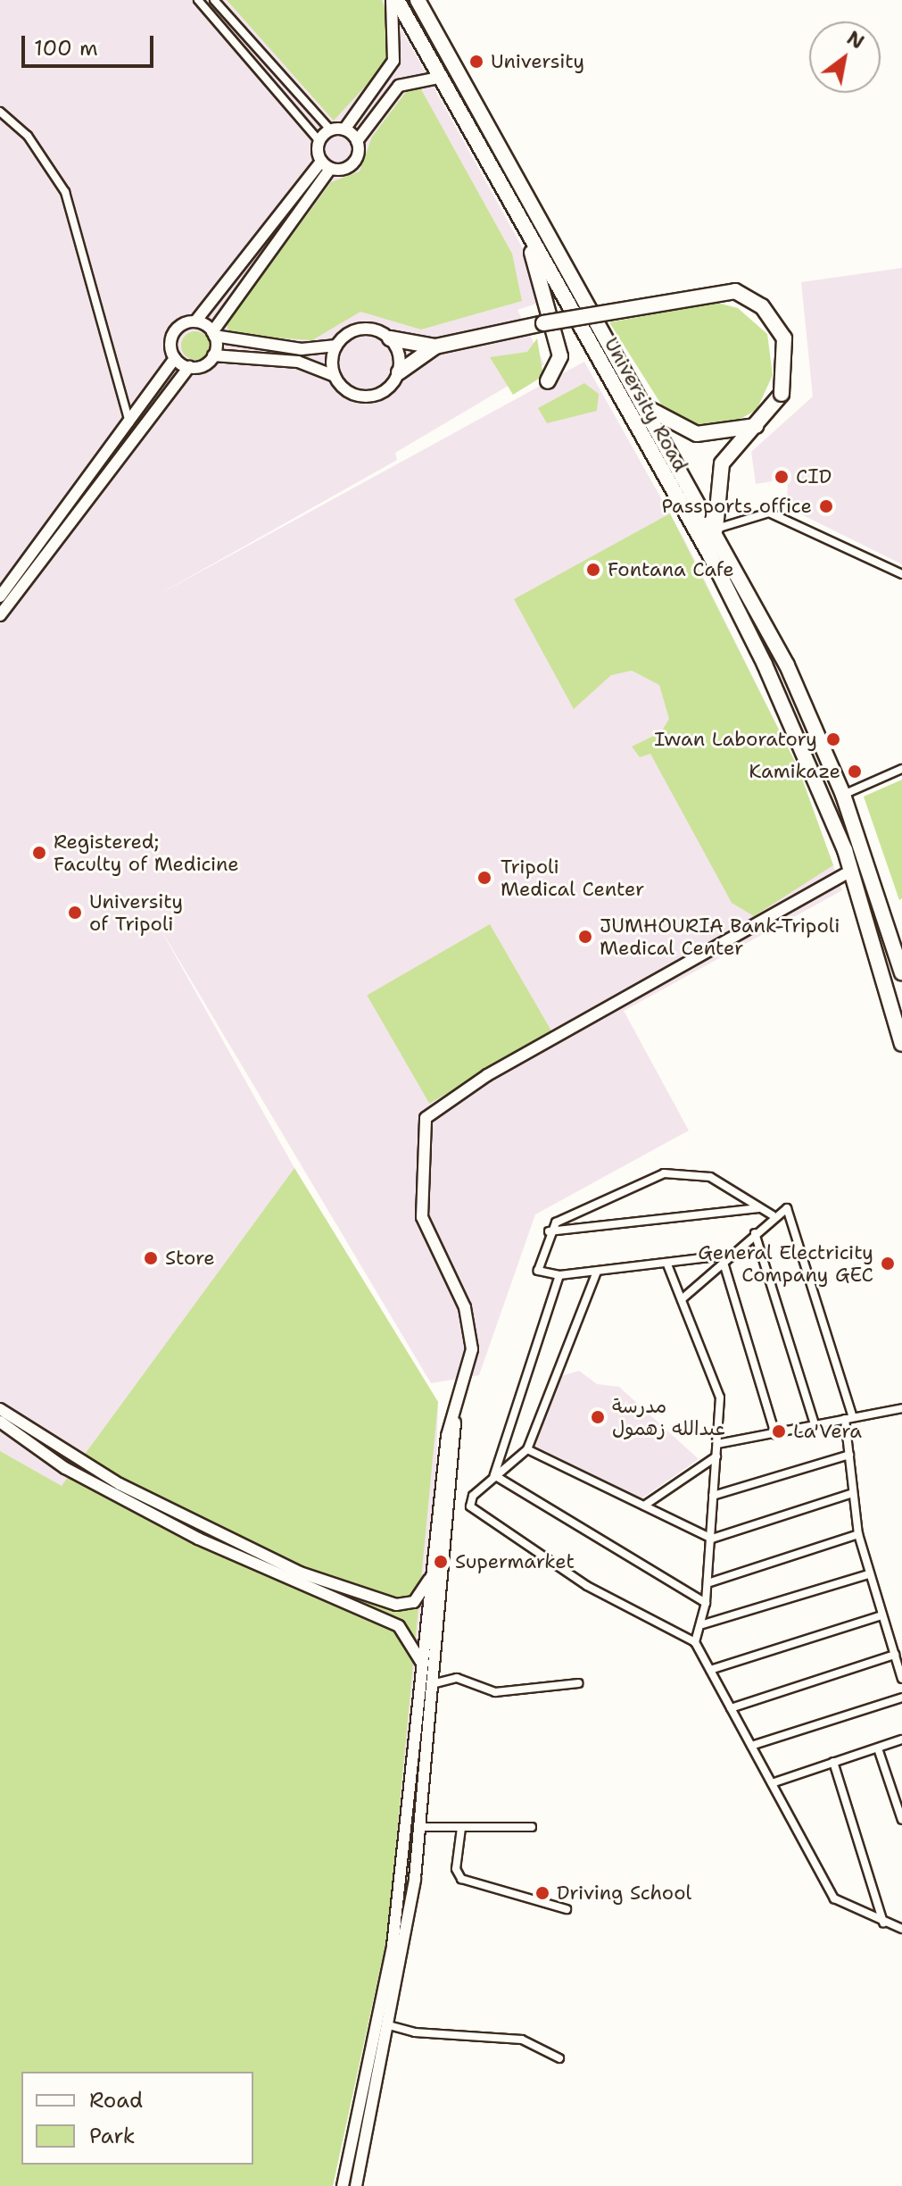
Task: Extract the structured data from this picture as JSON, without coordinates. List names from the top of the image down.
{
  "streets": {
    "highway": ["University Road"]
  },
  "places": [
    "University",
    "CID",
    "Passports office",
    "Fontana Cafe",
    "Iwan Laboratory",
    "Kamikaze",
    "Registered; Faculty of Medicine",
    "Tripoli Medical Center",
    "University of Tripoli",
    "JUMHOURIA Bank-Tripoli Medical Center",
    "Store",
    "General Electricity Company GEC",
    "مدرسة عبدالله زهمول",
    "La'Vera",
    "Supermarket",
    "Driving School"
  ],
  "legend": ["Road", "Park"],
  "scale_bar": "100 m",
  "north": "top right"
}
